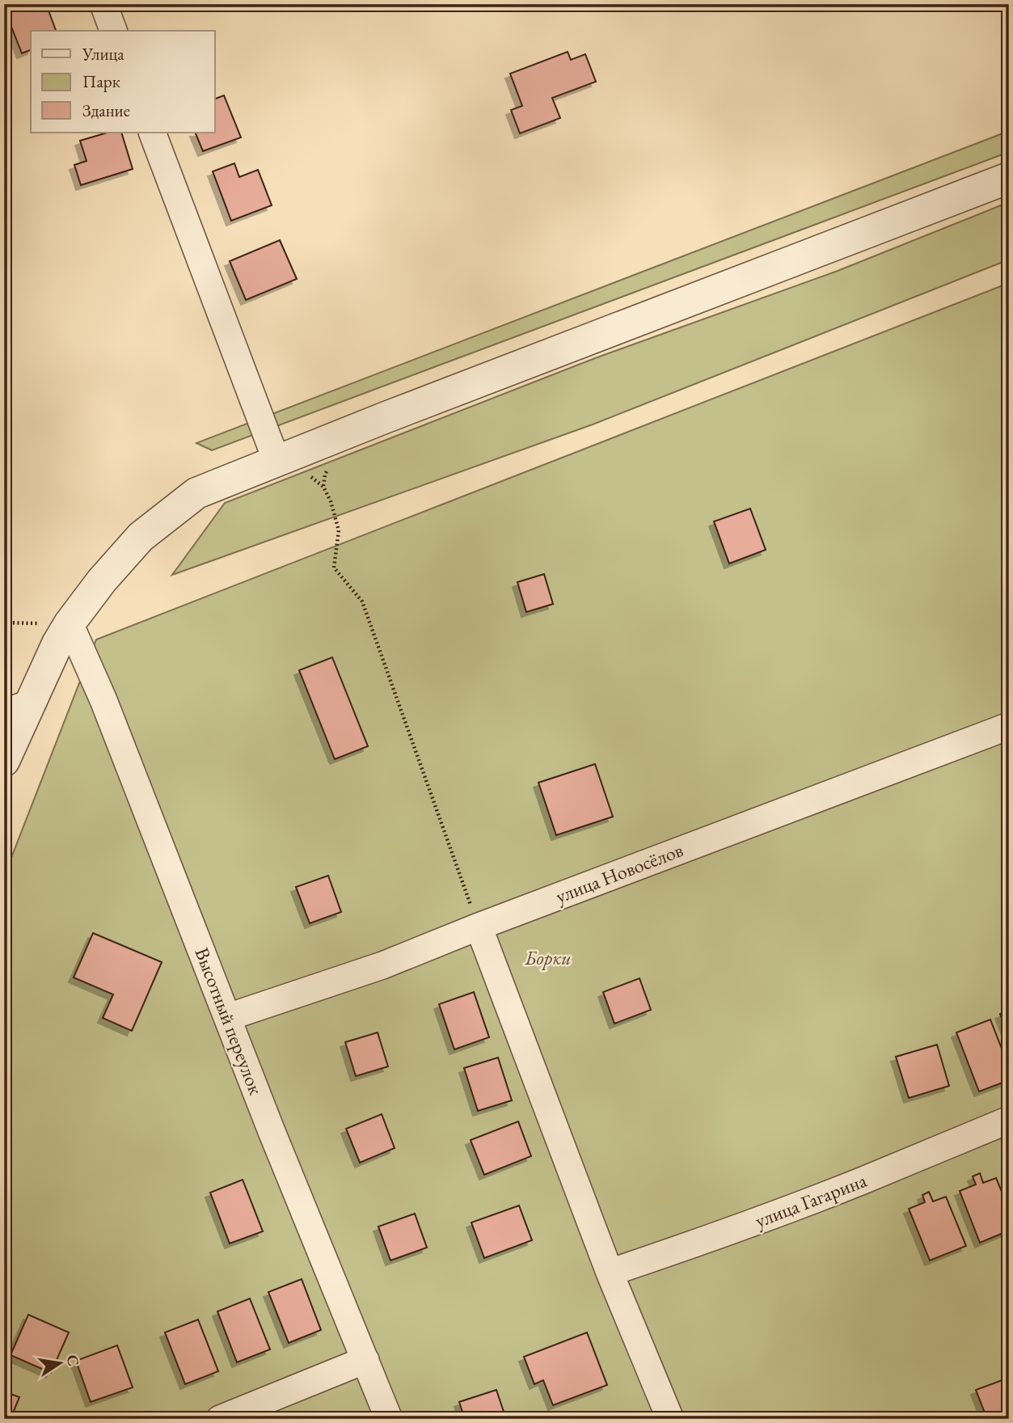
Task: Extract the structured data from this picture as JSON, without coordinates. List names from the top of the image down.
{
  "streets": {
    "street": ["улица Новосёлов", "Высотный переулок", "улица Гагарина"]
  },
  "crossings": [
    ["улица Новосёлов", "Высотный переулок"]
  ],
  "parks": ["Борки"],
  "legend": ["Улица", "Парк", "Здание"],
  "north": "right"
}
